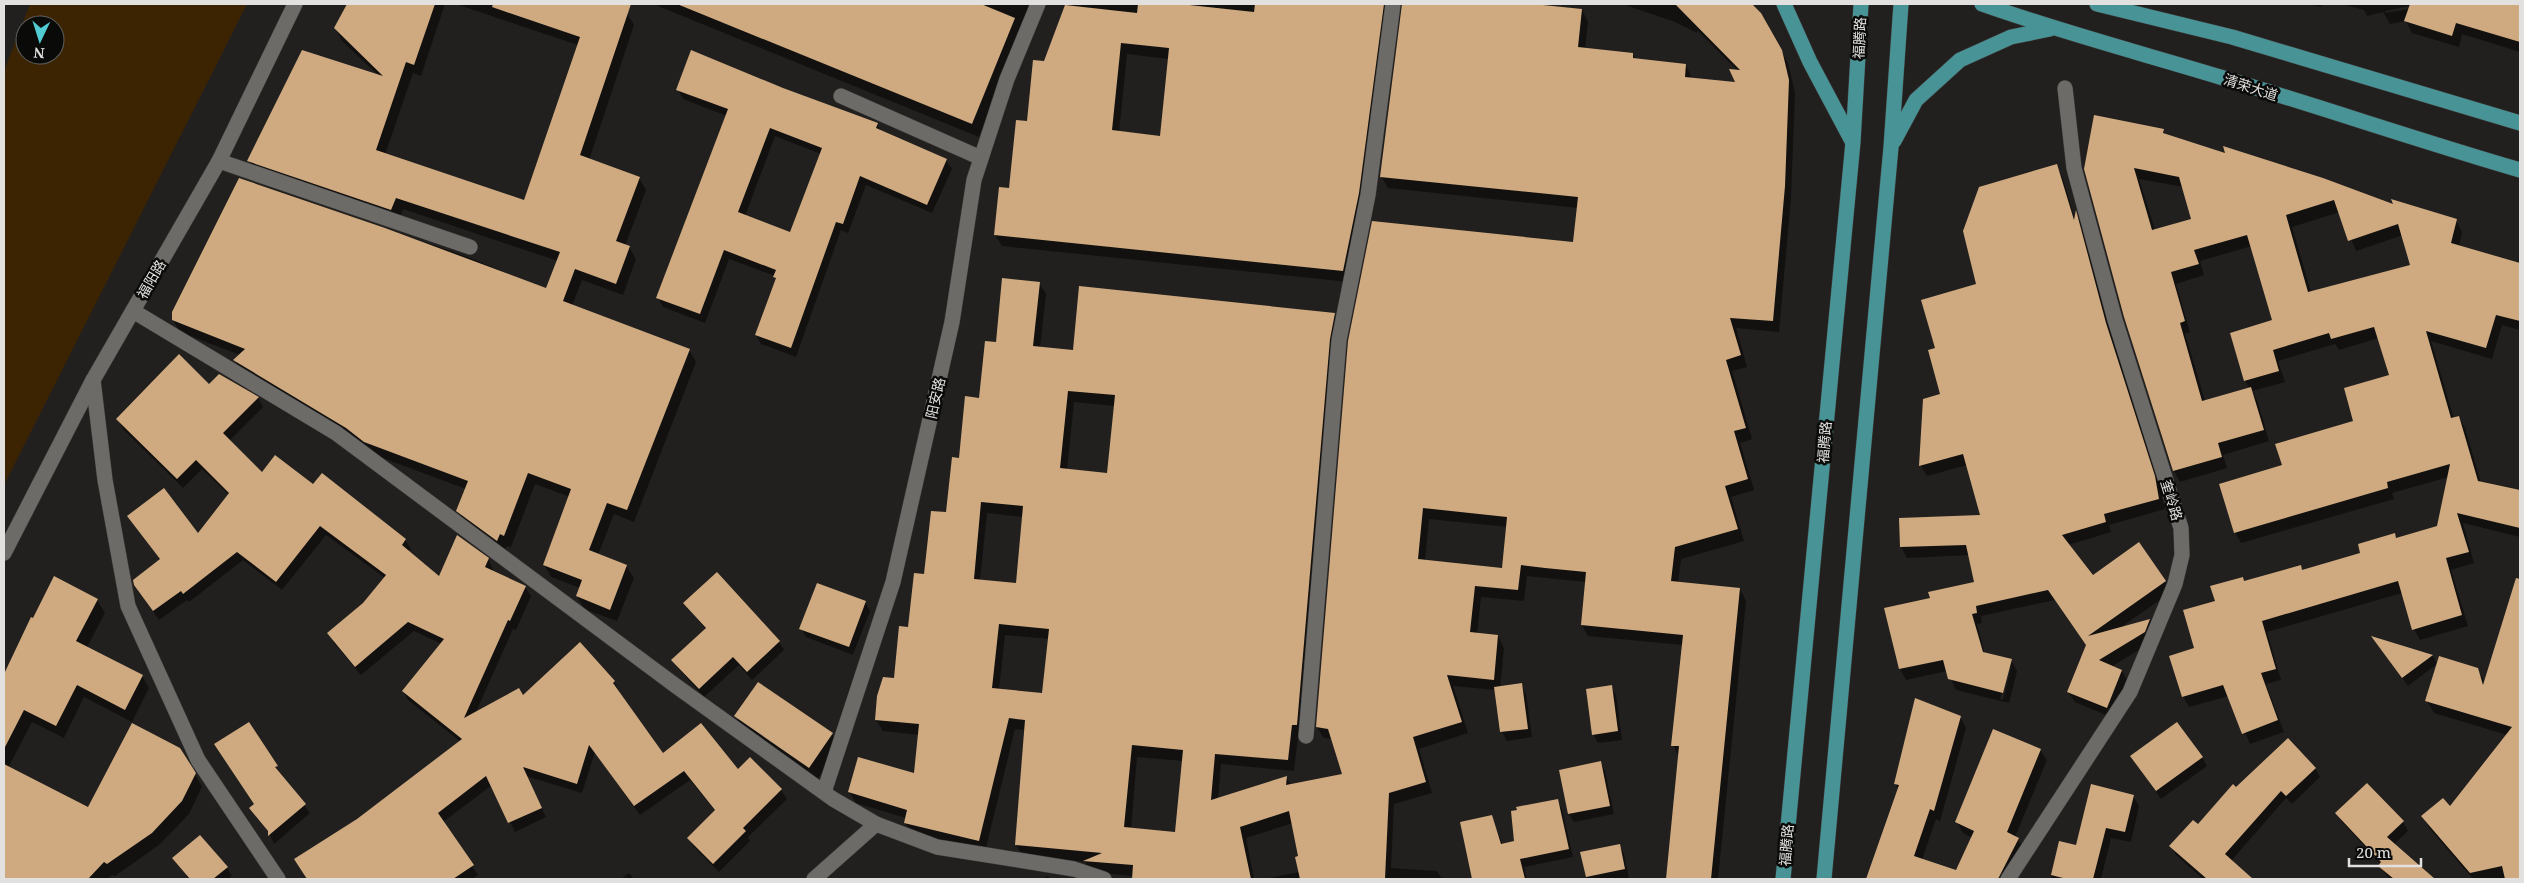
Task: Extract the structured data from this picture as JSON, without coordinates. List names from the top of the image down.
{
  "streets": {
    "main road": ["福腾路", "清荣大道"],
    "street": ["福阳路", "阳安路", "奎岭路"]
  },
  "scale_bar": "20 m",
  "north": "bottom"
}
